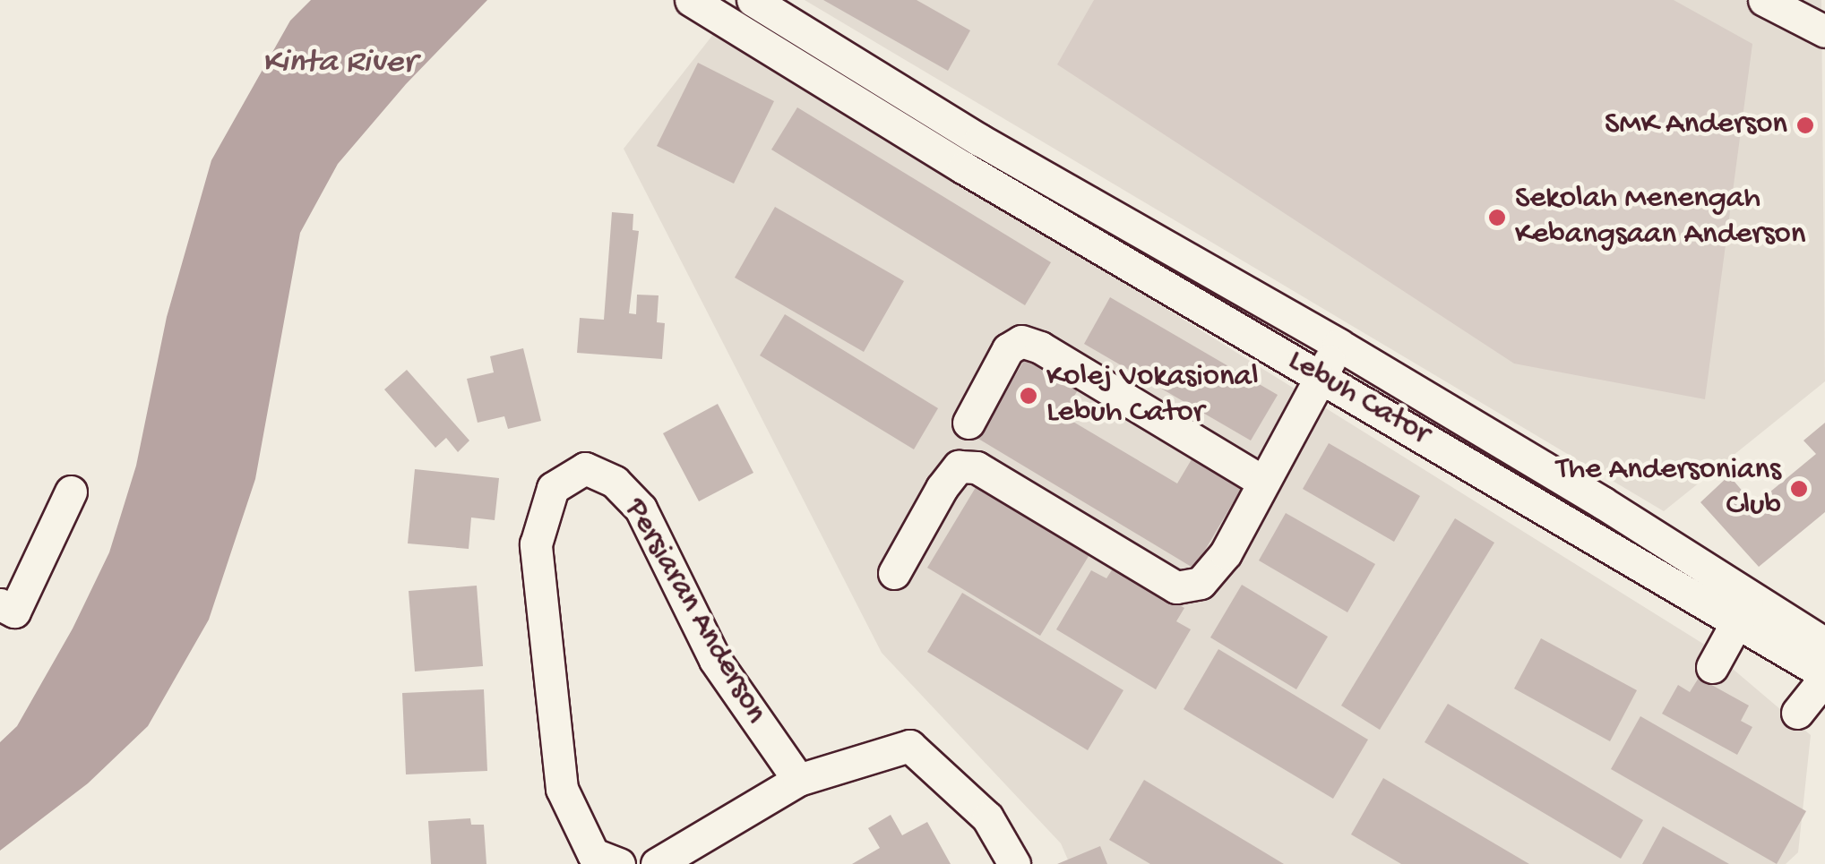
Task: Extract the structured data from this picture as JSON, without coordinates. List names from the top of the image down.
{
  "streets": {
    "street": ["Lebuh Cator", "Persiaran Anderson"]
  },
  "water": ["Kinta River"],
  "places": [
    "SMK Anderson",
    "Sekolah Menengah Kebangsaan Anderson",
    "Kolej Vokasional Lebuh Cator",
    "The Andersonians Club"
  ]
}
